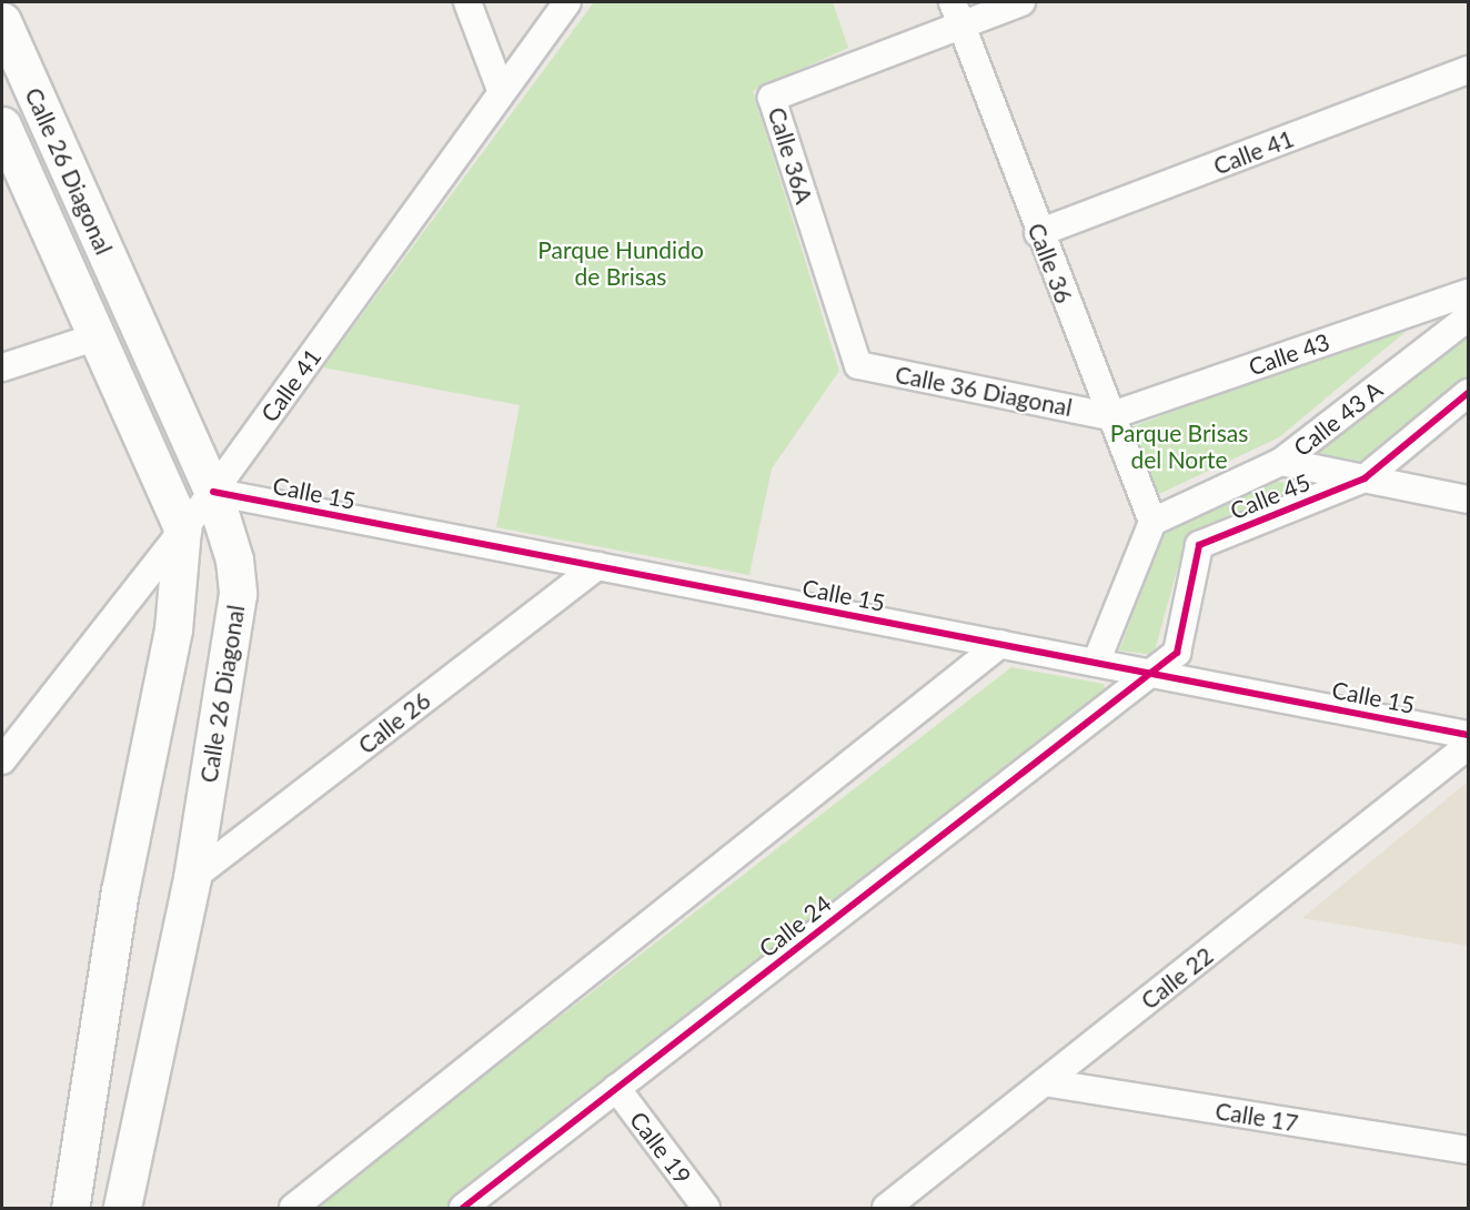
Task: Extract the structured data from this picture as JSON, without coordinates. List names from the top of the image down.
{
  "streets": {
    "street": [
      "Calle 41",
      "Calle 36A",
      "Calle 26 Diagonal",
      "Calle 36",
      "Calle 43",
      "Calle 36 Diagonal",
      "Calle 43 A",
      "Calle 15",
      "Calle 45",
      "Calle 26",
      "Calle 24",
      "Calle 22",
      "Calle 17",
      "Calle 19"
    ]
  },
  "crossings": [
    ["Calle 41", "Calle 26 Diagonal"],
    ["Calle 41", "Calle 36"],
    ["Calle 41", "Calle 15"],
    ["Calle 36A", "Calle 36"],
    ["Calle 36A", "Calle 36 Diagonal"],
    ["Calle 26 Diagonal", "Calle 15"],
    ["Calle 26 Diagonal", "Calle 26"],
    ["Calle 36", "Calle 43"],
    ["Calle 36", "Calle 36 Diagonal"],
    ["Calle 36", "Calle 43 A"],
    ["Calle 43", "Calle 36 Diagonal"],
    ["Calle 15", "Calle 45"],
    ["Calle 15", "Calle 26"],
    ["Calle 15", "Calle 24"],
    ["Calle 45", "Calle 24"],
    ["Calle 24", "Calle 19"],
    ["Calle 22", "Calle 17"]
  ],
  "parks": ["Parque Hundido de Brisas", "Parque Brisas del Norte"]
}
